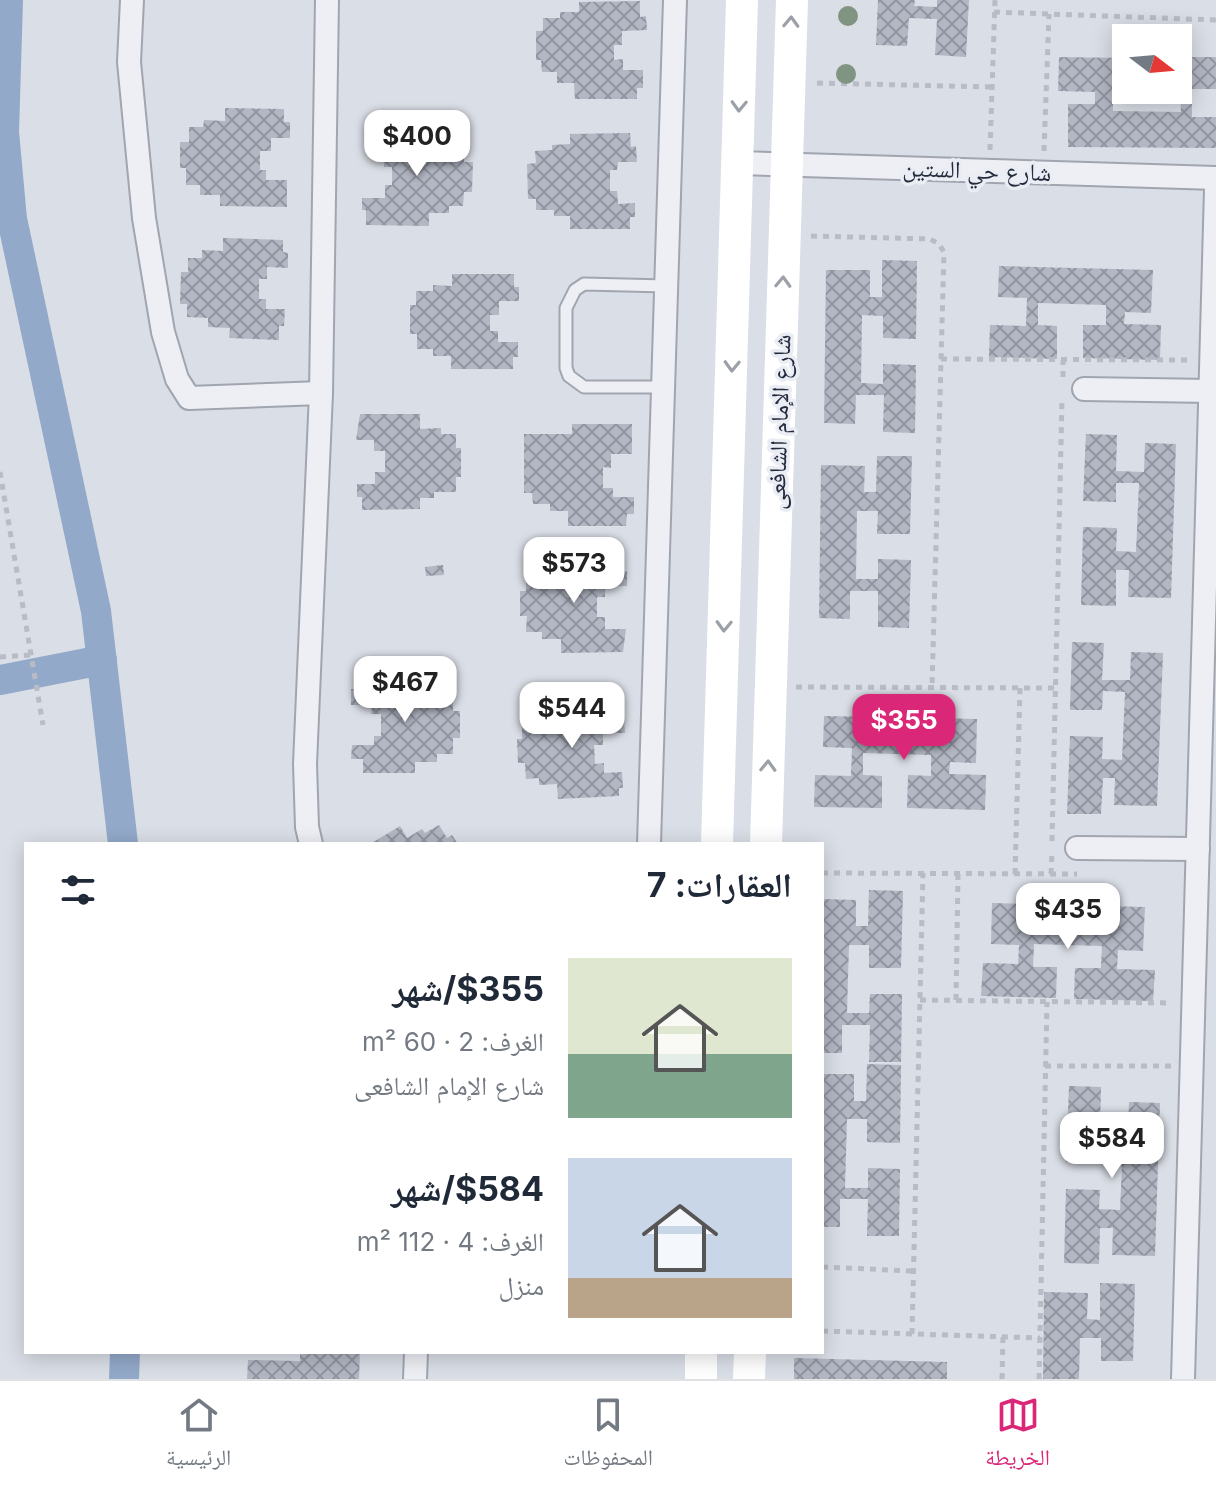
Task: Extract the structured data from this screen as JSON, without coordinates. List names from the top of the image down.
{
  "streets": {
    "main road": ["شارع الإمام الشافعى"],
    "street": ["شارع حي الستين"]
  },
  "crossings": [
    ["شارع حي الستين", "شارع الإمام الشافعى"]
  ],
  "north": "right",
  "page": {
    "price": [
      "$400",
      "$573",
      "$467",
      "$544",
      "$355",
      "$435",
      "$584"
    ],
    "heading": "العقارات: 7",
    "list": [
      {
        "name": "$355/شهر",
        "note": "الغرف: 2 · 60 m² · شارع الإمام الشافعى"
      },
      {
        "name": "$584/شهر",
        "note": "الغرف: 4 · 112 m² · منزل"
      }
    ],
    "tabs": ["الخريطة", "المحفوظات", "الرئيسية"]
  }
}
